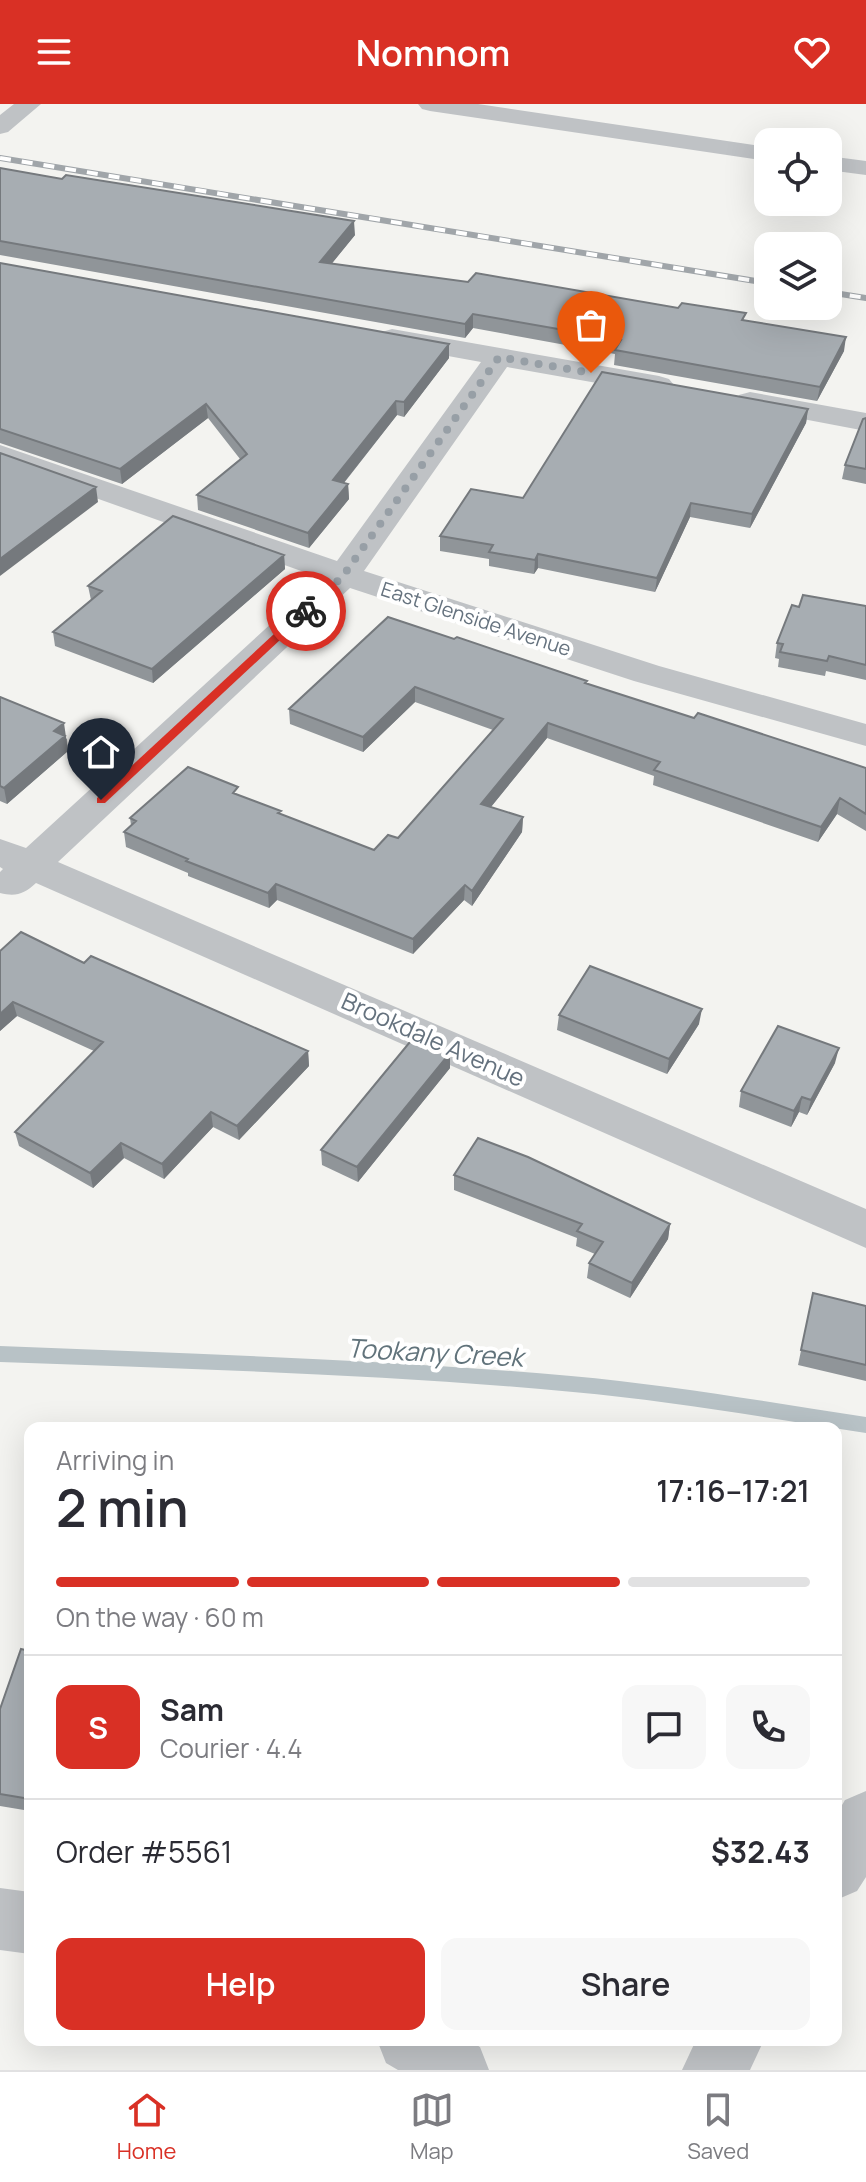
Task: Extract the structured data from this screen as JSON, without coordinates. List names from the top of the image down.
{
  "streets": {
    "street": ["East Glenside Avenue", "Brookdale Avenue"]
  },
  "water": ["Tookany Creek"],
  "page": {
    "header": "Nomnom",
    "heading": ["2 min", "Arriving in", "17:16–17:21"],
    "panel": [
      "Sam",
      "Courier · 4.4",
      "Order #5561",
      "$32.43"
    ],
    "bar": "On the way · 60 m",
    "round": "S",
    "buttons": ["Help", "Share"],
    "tabs": ["Home", "Map", "Saved"]
  }
}
